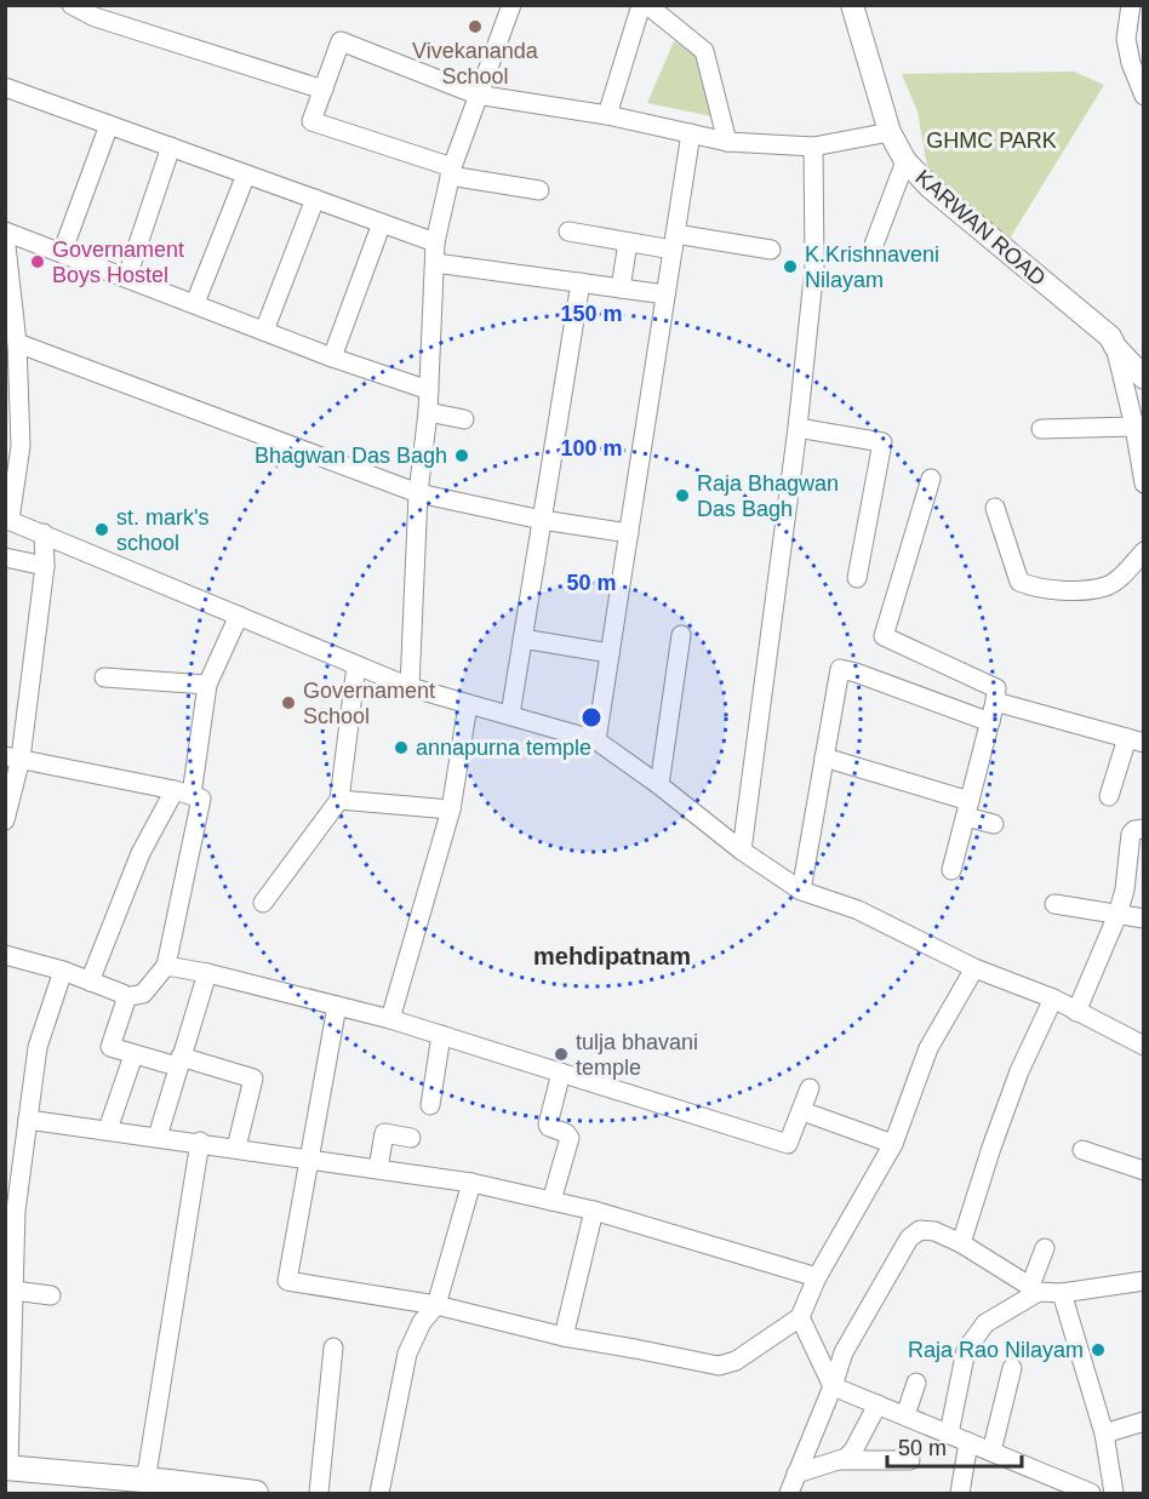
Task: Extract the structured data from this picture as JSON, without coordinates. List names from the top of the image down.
{
  "streets": {
    "street": ["KARWAN ROAD"]
  },
  "districts": ["mehdipatnam"],
  "parks": ["GHMC PARK"],
  "places": [
    "Vivekananda School",
    "Governament Boys Hostel",
    "K.Krishnaveni Nilayam",
    "Bhagwan Das Bagh",
    "Raja Bhagwan Das Bagh",
    "st. mark's school",
    "Governament School",
    "annapurna temple",
    "tulja bhavani temple",
    "Raja Rao Nilayam"
  ],
  "scale_bar": "50 m",
  "rings": ["150 m", "100 m", "50 m"]
}
